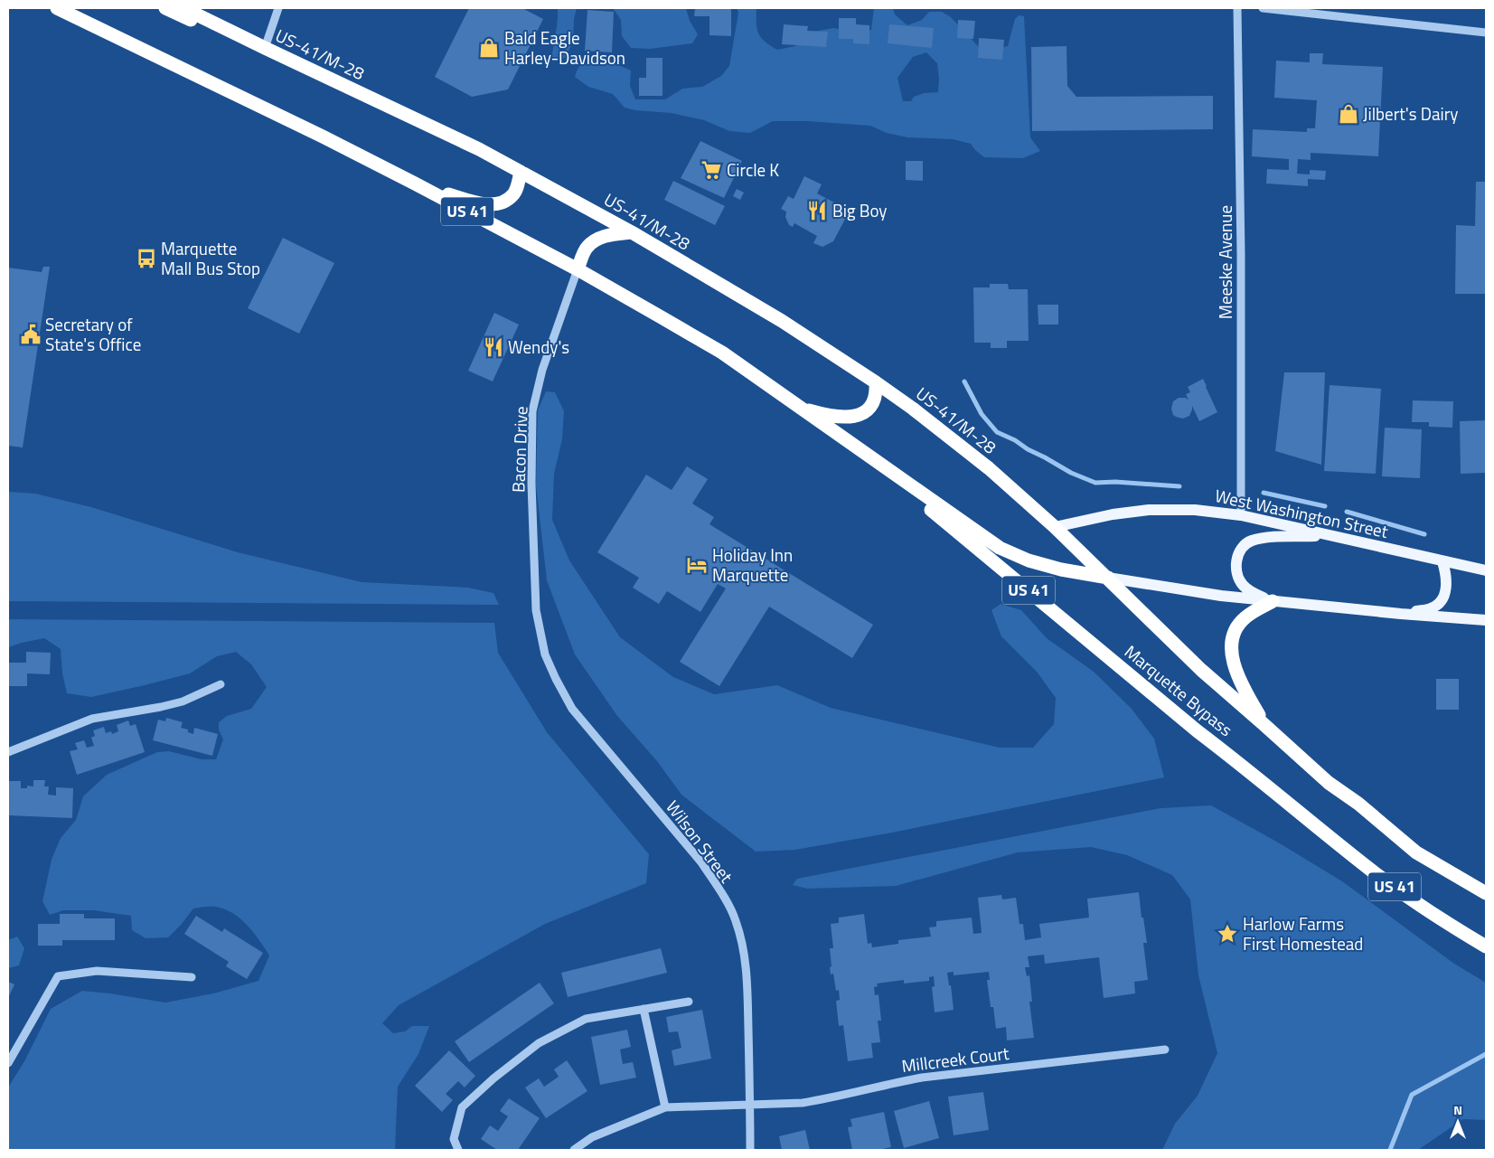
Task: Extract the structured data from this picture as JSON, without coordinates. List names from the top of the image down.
{
  "streets": {
    "highway": ["US-41/M-28", "US 41", "Marquette Bypass"],
    "main road": ["West Washington Street"],
    "street": [
      "Meeske Avenue",
      "Bacon Drive",
      "Wilson Street",
      "Millcreek Court"
    ]
  },
  "crossings": [
    ["US-41/M-28", "West Washington Street"],
    ["US-41/M-28", "Marquette Bypass"],
    ["US 41", "Bacon Drive"],
    ["US 41", "Marquette Bypass"],
    ["Meeske Avenue", "West Washington Street"],
    ["Bacon Drive", "Wilson Street"],
    ["West Washington Street", "Marquette Bypass"],
    ["Wilson Street", "Millcreek Court"]
  ],
  "places": {
    "shop": ["Bald Eagle Harley-Davidson", "Jilbert's Dairy"],
    "supermarket": ["Circle K"],
    "restaurant": ["Big Boy", "Wendy's"],
    "bus stop": ["Marquette Mall Bus Stop"],
    "public building": ["Secretary of State's Office"],
    "hotel": ["Holiday Inn Marquette"],
    "place": ["Harlow Farms First Homestead"]
  },
  "north": "top"
}
